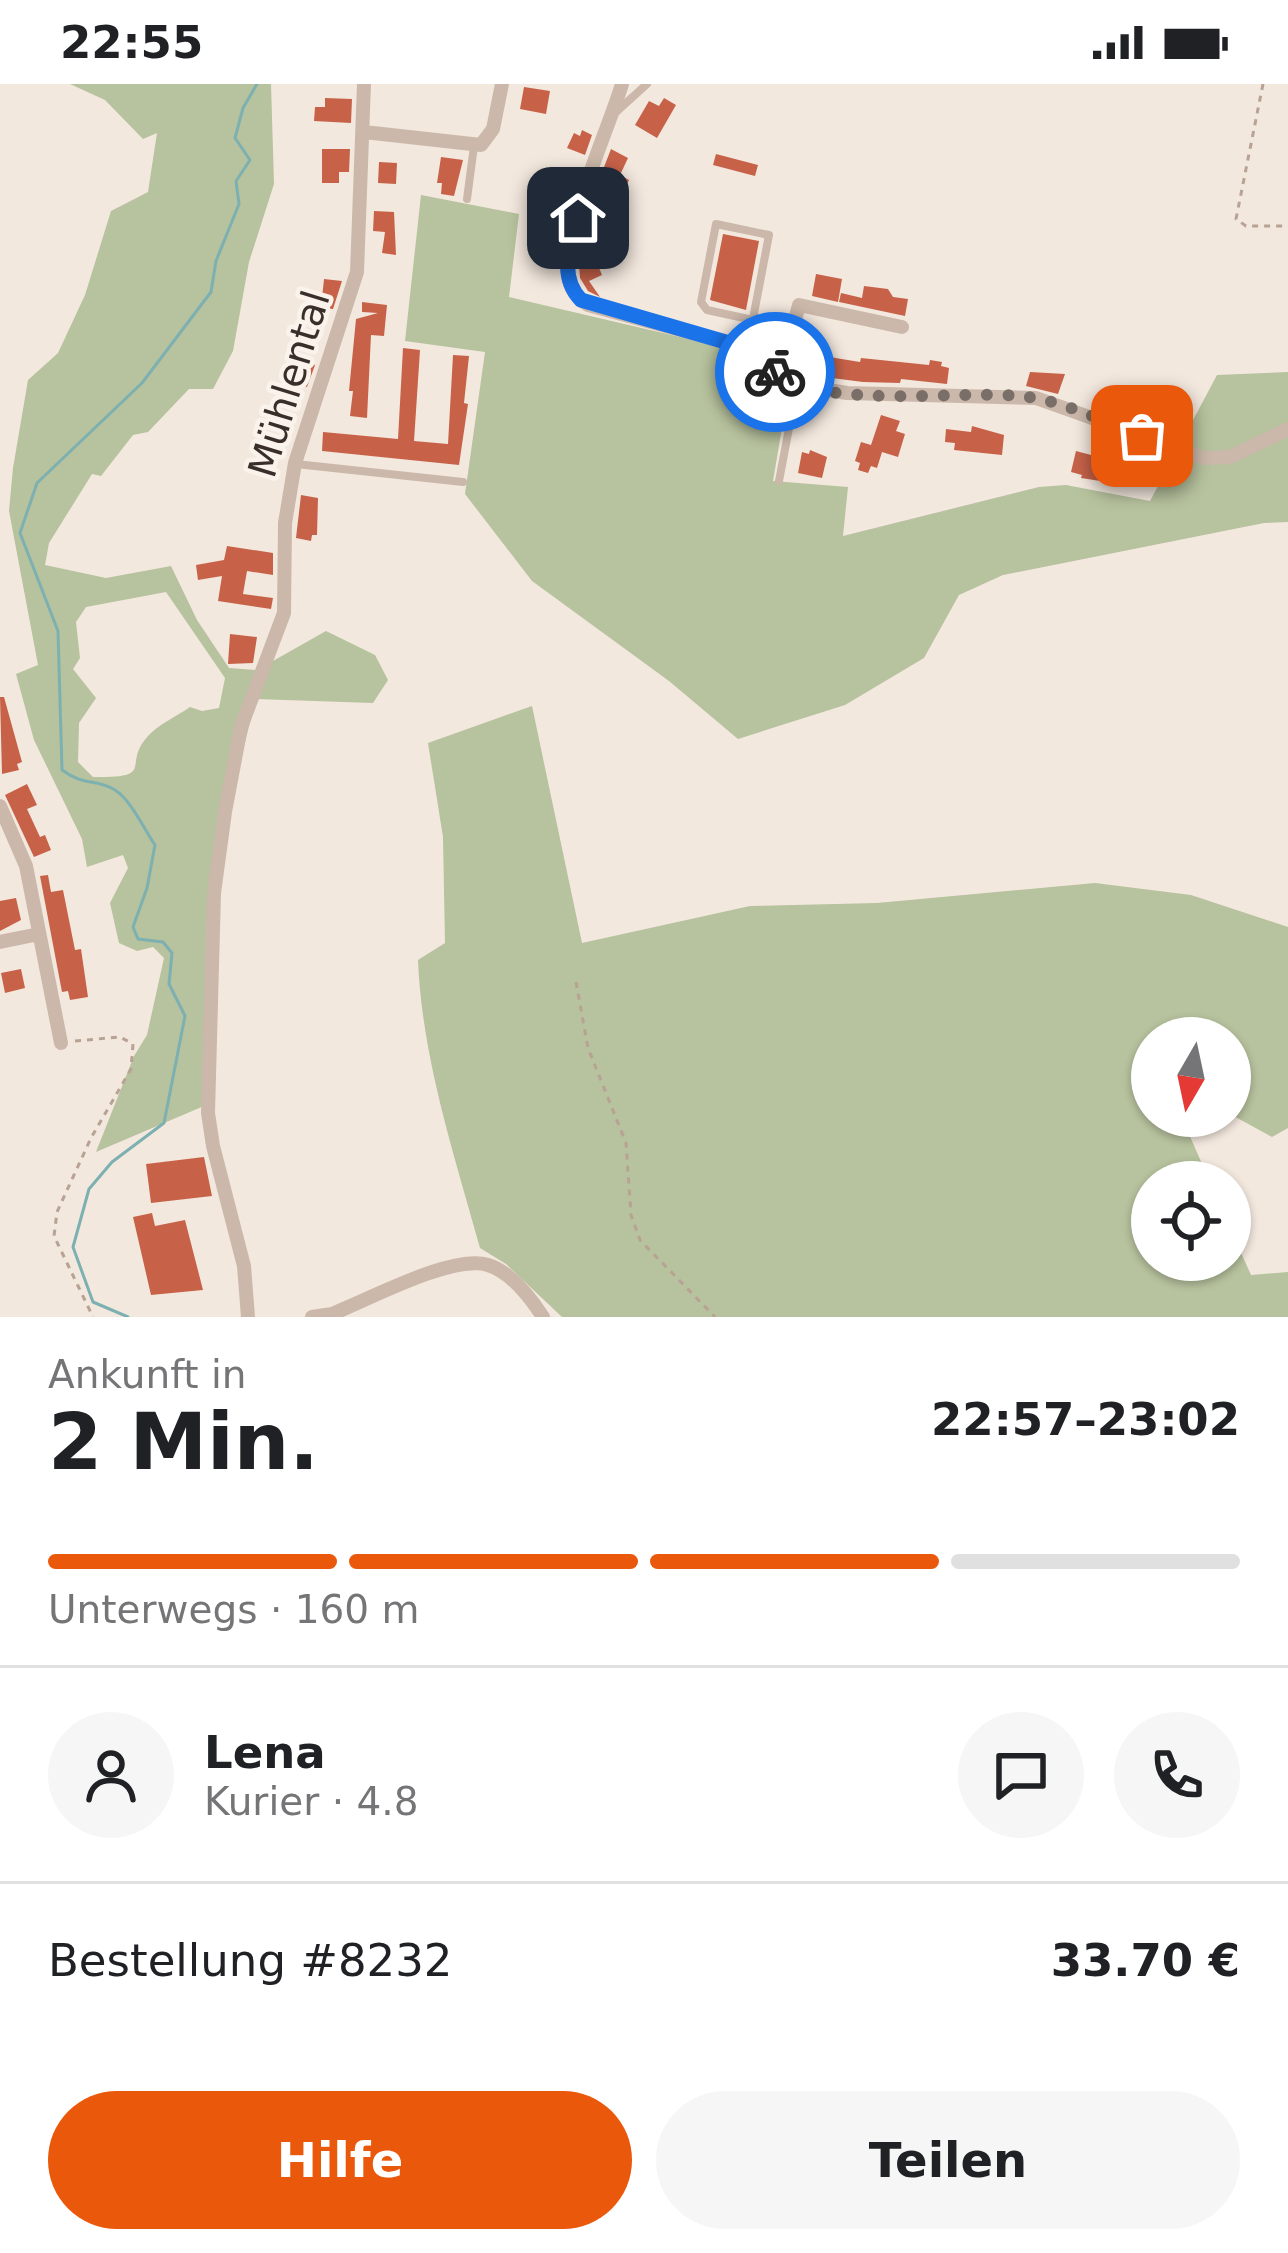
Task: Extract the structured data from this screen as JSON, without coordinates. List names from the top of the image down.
{
  "streets": {
    "street": ["Mühlental"]
  },
  "north": "bottom",
  "page": {
    "status": "22:55",
    "heading": ["2 Min.", "Ankunft in", "22:57–23:02"],
    "panel": [
      "Lena",
      "Kurier · 4.8",
      "Bestellung #8232",
      "33.70 €"
    ],
    "bar": "Unterwegs · 160 m",
    "buttons": ["Hilfe", "Teilen"]
  }
}
